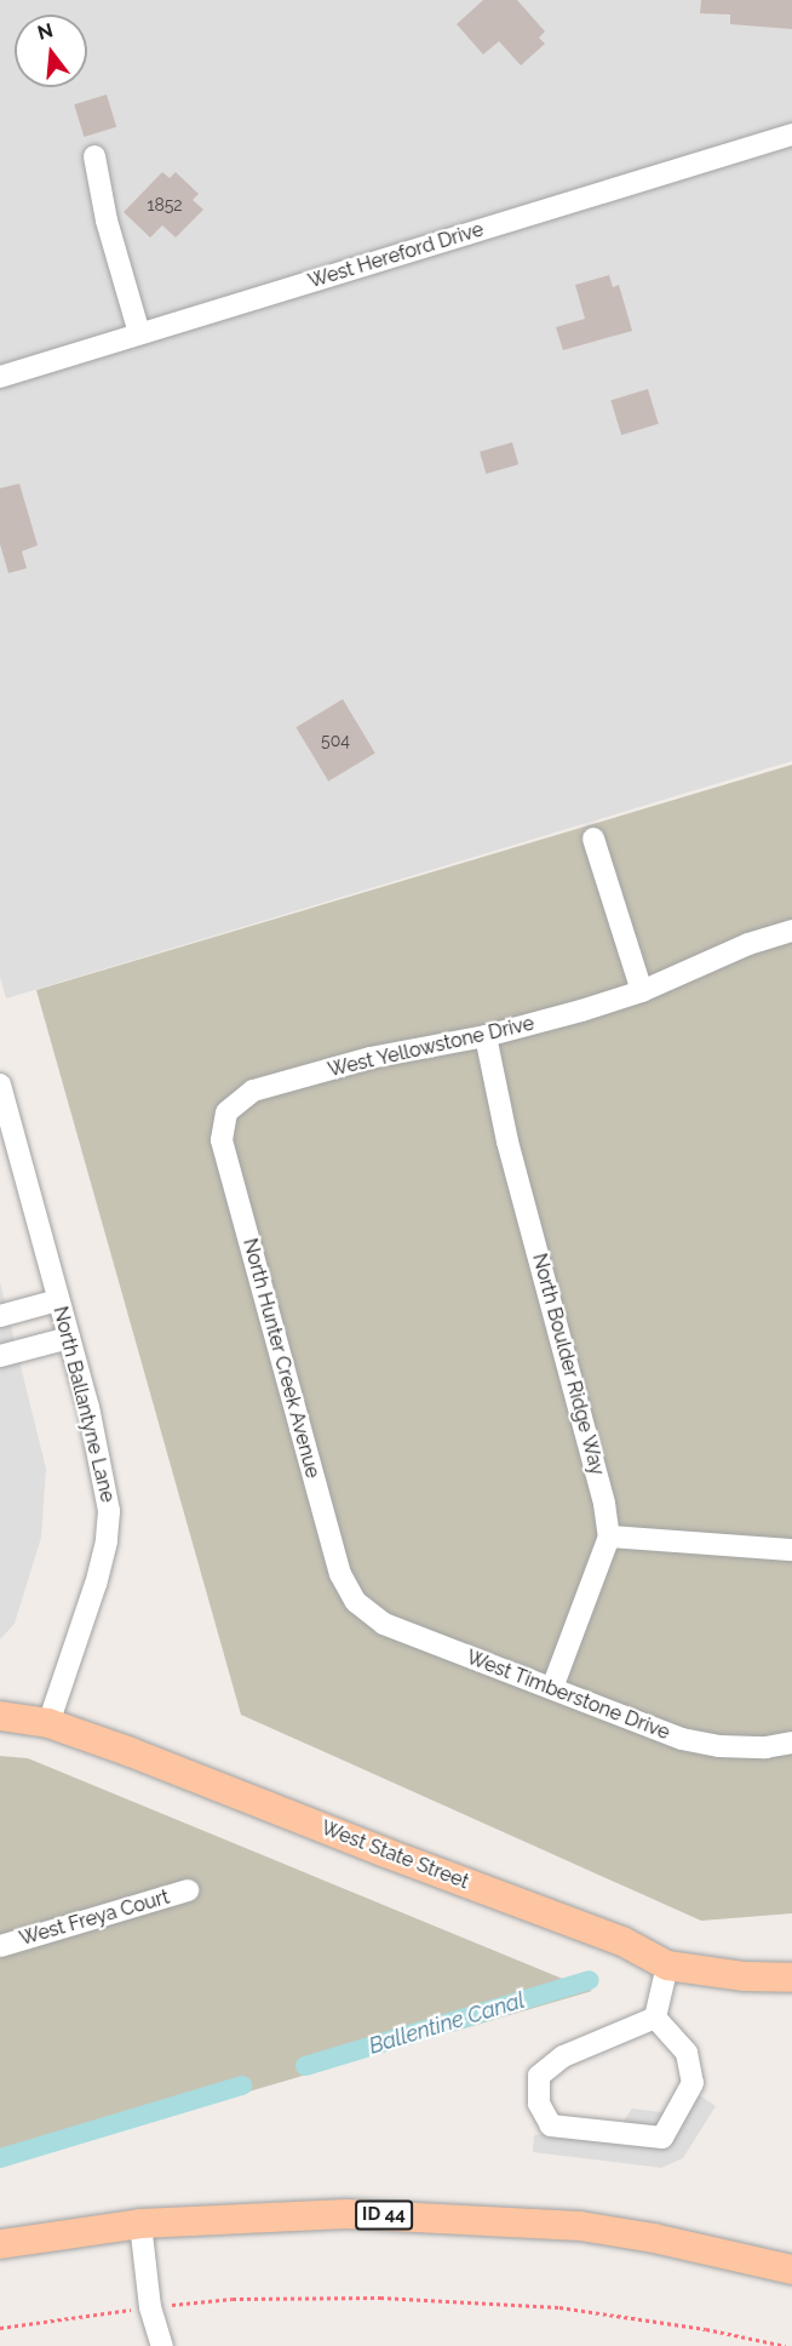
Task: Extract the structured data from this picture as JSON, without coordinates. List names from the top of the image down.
{
  "streets": {
    "main road": ["West State Street", "ID 44"],
    "street": [
      "West Hereford Drive",
      "West Yellowstone Drive",
      "North Hunter Creek Avenue",
      "North Boulder Ridge Way",
      "North Ballantyne Lane",
      "West Timberstone Drive",
      "West Freya Court"
    ]
  },
  "crossings": [
    ["West Yellowstone Drive", "North Hunter Creek Avenue"],
    ["West Yellowstone Drive", "North Boulder Ridge Way"],
    ["North Hunter Creek Avenue", "West Timberstone Drive"],
    ["North Boulder Ridge Way", "West Timberstone Drive"],
    ["North Ballantyne Lane", "West State Street"]
  ],
  "water": ["Ballentine Canal"],
  "house_numbers": ["1852", "504"],
  "north": "top"
}
